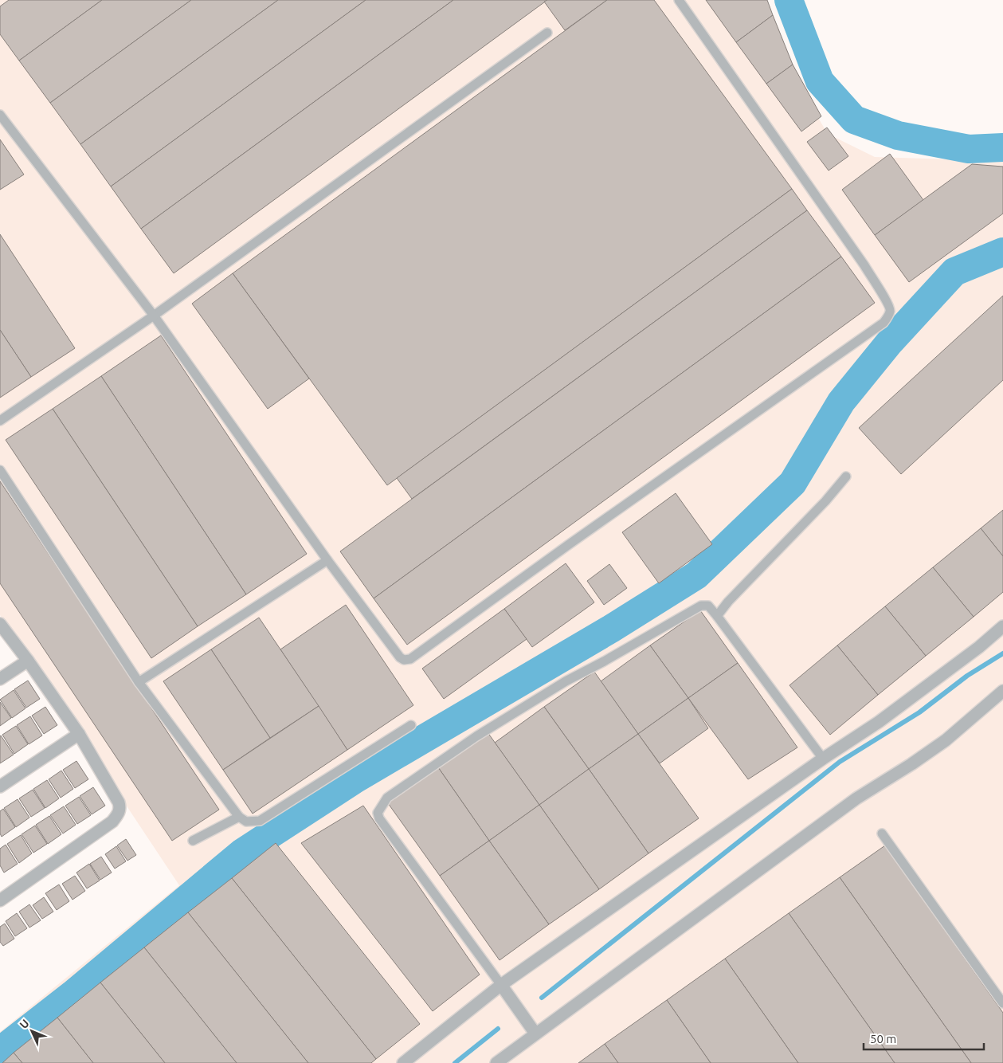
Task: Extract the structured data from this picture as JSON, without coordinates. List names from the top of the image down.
{
  "scale_bar": "50 m",
  "north": "top left"
}
